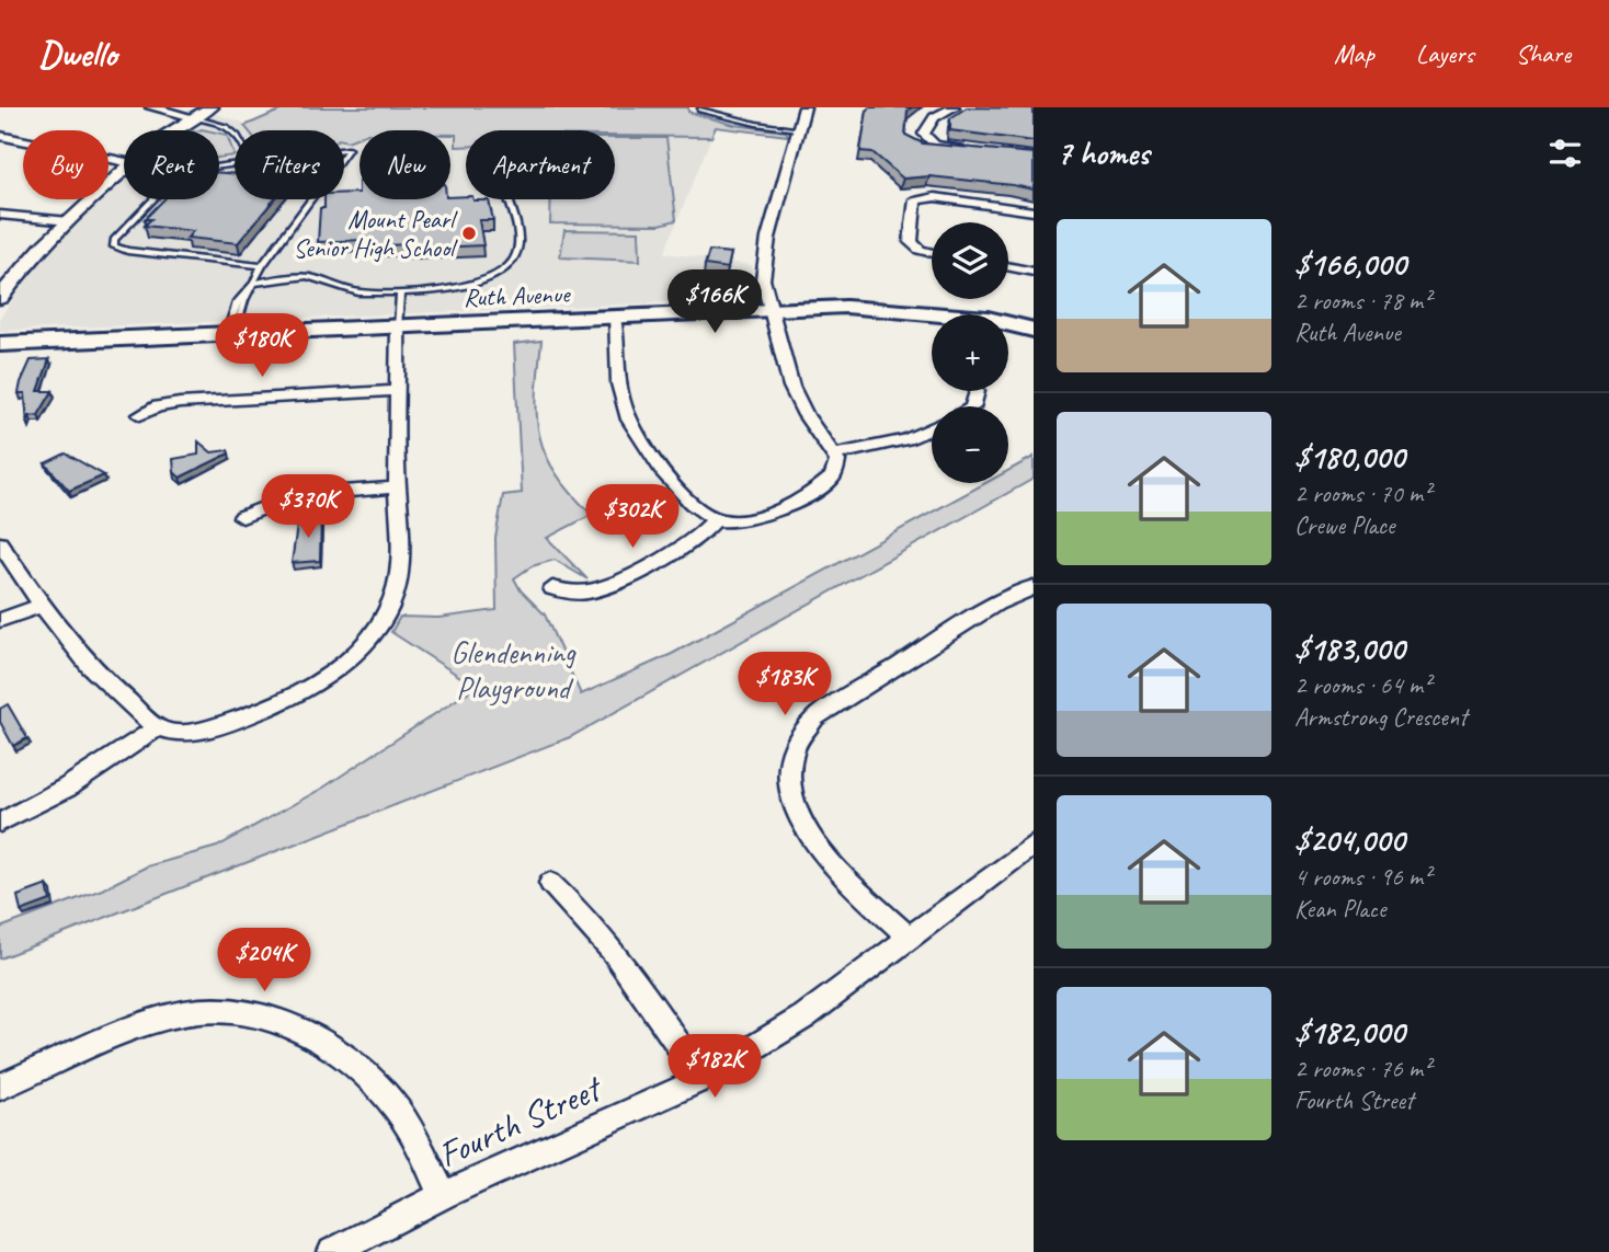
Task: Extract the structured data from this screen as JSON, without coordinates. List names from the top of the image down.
{
  "streets": {
    "main road": ["Ruth Avenue"],
    "street": ["Fourth Street"]
  },
  "parks": ["Glendenning Playground"],
  "places": ["Mount Pearl Senior High School"],
  "page": {
    "header": "Dwello",
    "nav": ["Map", "Layers", "Share"],
    "heading": "7 homes",
    "chip": [
      "Buy",
      "Rent",
      "Filters",
      "New",
      "Apartment"
    ],
    "list": [
      {
        "name": "$166,000",
        "note": "2 rooms · 78 m² · Ruth Avenue"
      },
      {
        "name": "$180,000",
        "note": "2 rooms · 70 m² · Crewe Place"
      },
      {
        "name": "$183,000",
        "note": "2 rooms · 64 m² · Armstrong Crescent"
      },
      {
        "name": "$204,000",
        "note": "4 rooms · 96 m² · Kean Place"
      },
      {
        "name": "$182,000",
        "note": "2 rooms · 76 m² · Fourth Street"
      }
    ],
    "map_buttons": ["+", "−"],
    "price": [
      "$166K",
      "$180K",
      "$370K",
      "$302K",
      "$183K",
      "$204K",
      "$182K"
    ]
  }
}
